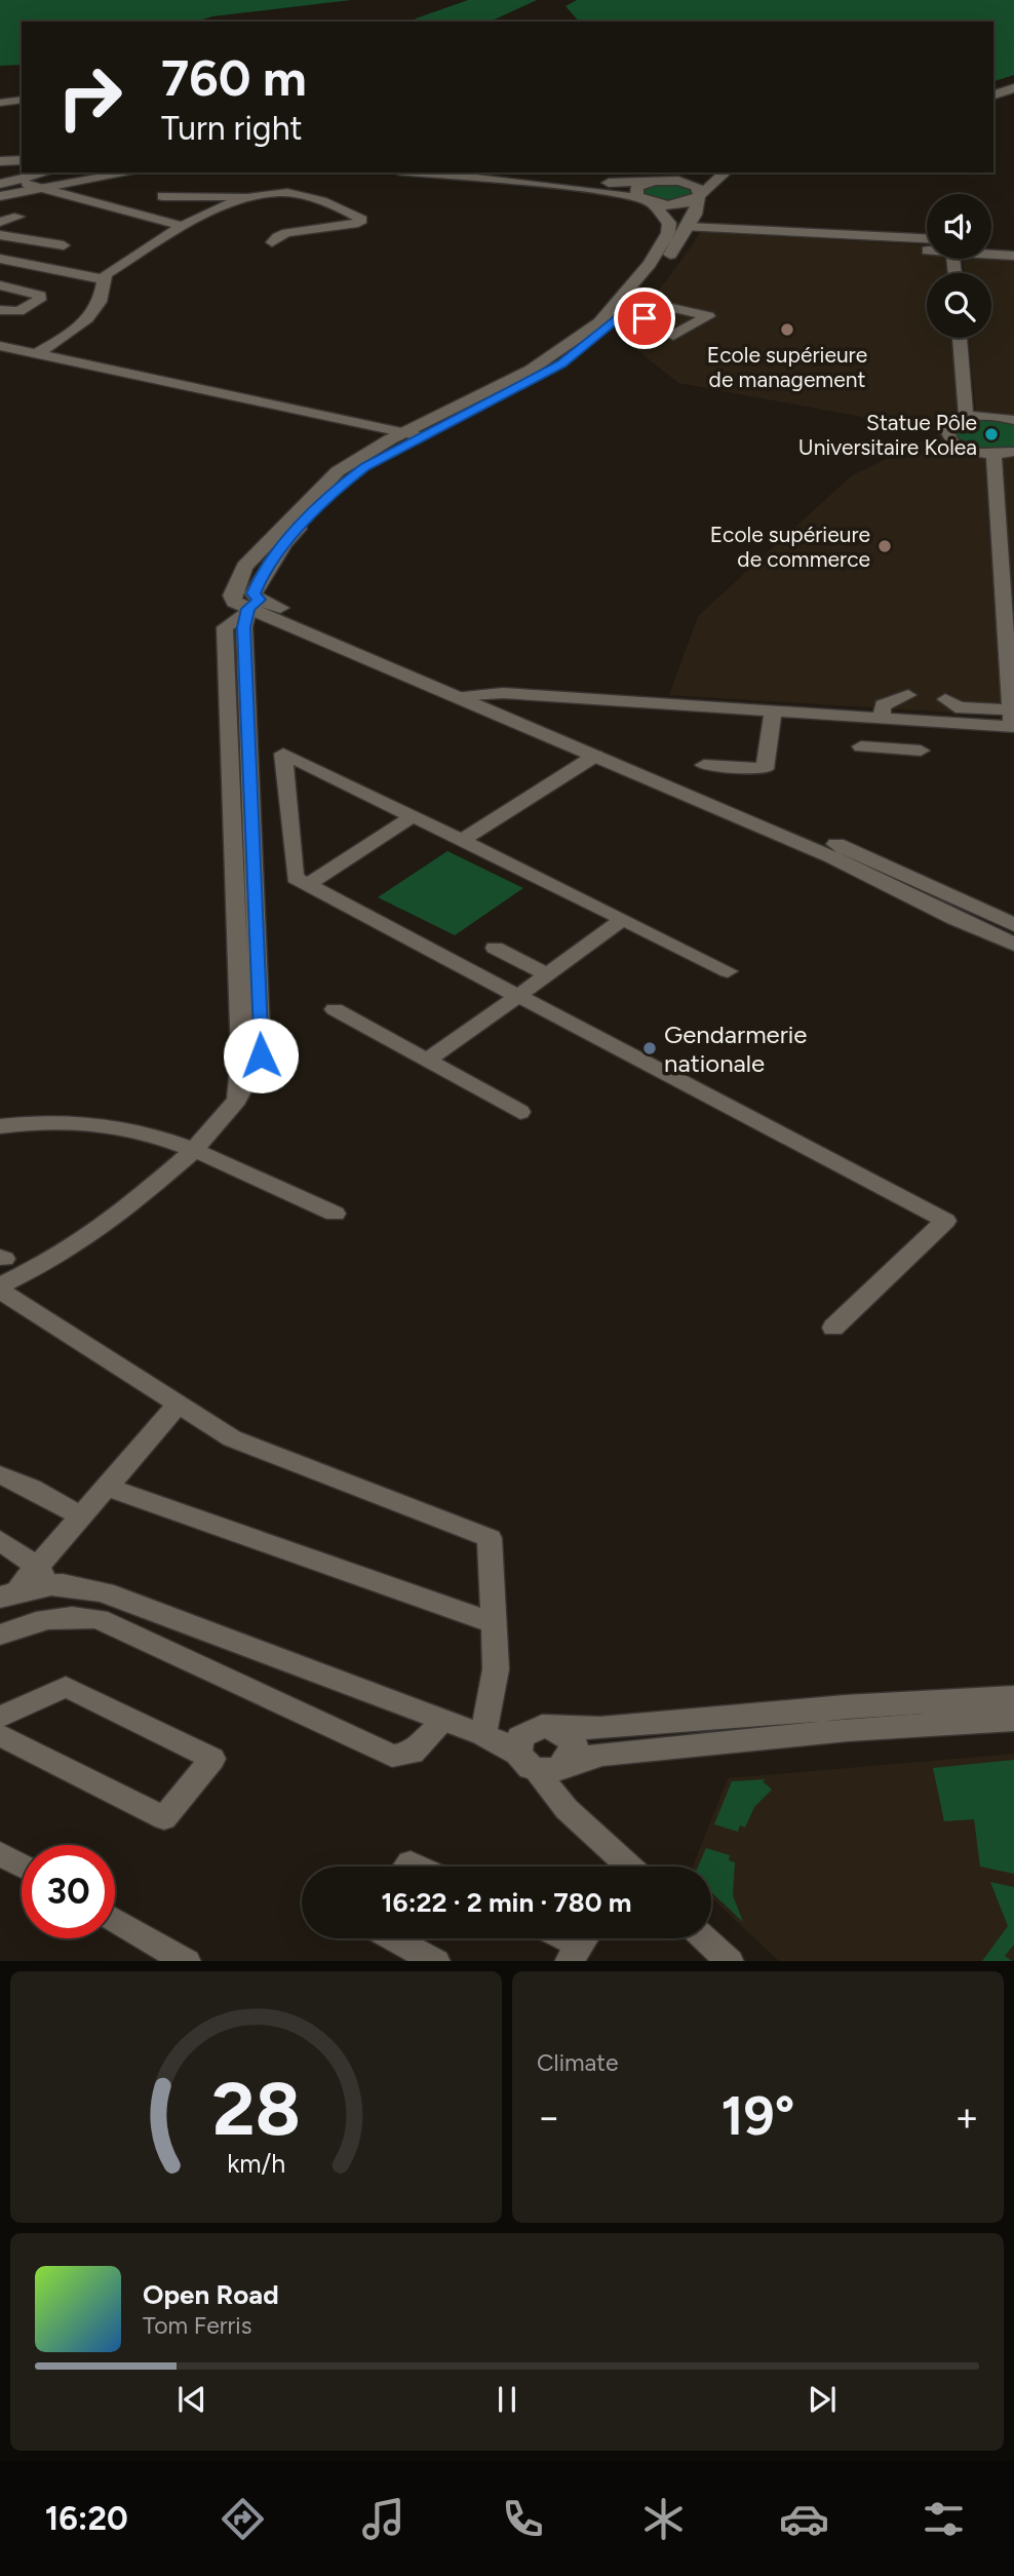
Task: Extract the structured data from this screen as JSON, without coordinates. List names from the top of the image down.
{
  "places": [
    "Ecole supérieure de management",
    "Statue Pôle Universitaire Kolea",
    "Ecole supérieure de commerce",
    "Gendarmerie nationale"
  ],
  "page": {
    "turn": ["760 m", "Turn right"],
    "limit": "30",
    "trip": "16:22 · 2 min · 780 m",
    "tile": "Climate",
    "heat": ["−", "19°", "+"],
    "song": ["Open Road", "Tom Ferris"],
    "tabs": "16:20",
    "gauge": ["28", "km/h"]
  }
}
